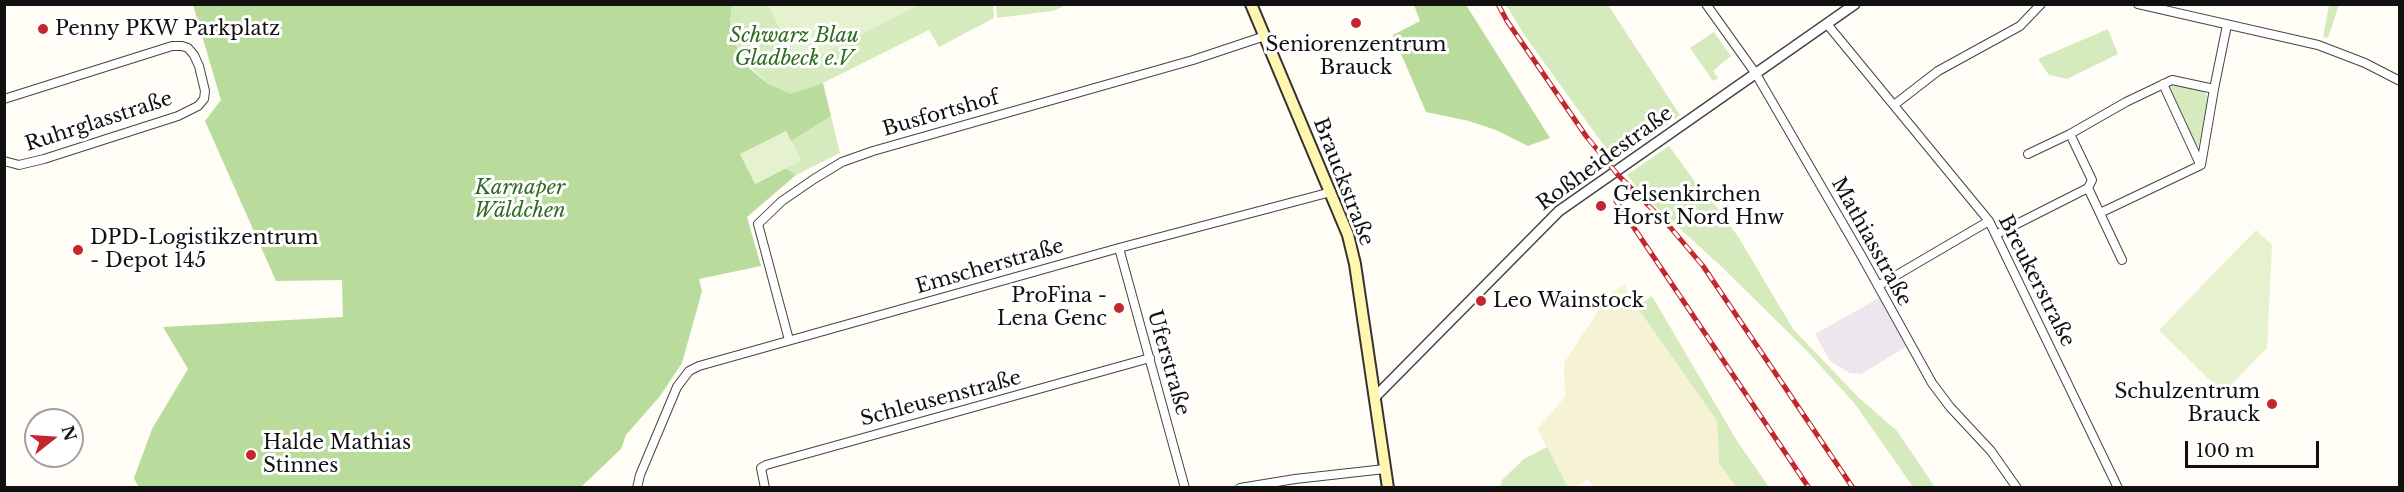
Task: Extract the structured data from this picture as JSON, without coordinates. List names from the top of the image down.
{
  "streets": {
    "main road": ["Brauckstraße"],
    "street": [
      "Busfortshof",
      "Ruhrglasstraße",
      "Roßheidestraße",
      "Mathiasstraße",
      "Emscherstraße",
      "Breukerstraße",
      "Uferstraße",
      "Schleusenstraße"
    ]
  },
  "crossings": [
    ["Busfortshof", "Brauckstraße"],
    ["Busfortshof", "Emscherstraße"],
    ["Roßheidestraße", "Brauckstraße"],
    ["Roßheidestraße", "Mathiasstraße"],
    ["Roßheidestraße", "Breukerstraße"],
    ["Brauckstraße", "Emscherstraße"],
    ["Emscherstraße", "Uferstraße"],
    ["Uferstraße", "Schleusenstraße"]
  ],
  "parks": ["Schwarz Blau Gladbeck e.V", "Karnaper Wäldchen"],
  "places": [
    "Seniorenzentrum Brauck",
    "Penny PKW Parkplatz",
    "Gelsenkirchen Horst Nord Hnw",
    "DPD-Logistikzentrum - Depot 145",
    "Leo Wainstock",
    "ProFina - Lena Genc",
    "Schulzentrum Brauck",
    "Halde Mathias Stinnes"
  ],
  "scale_bar": "100 m",
  "north": "right"
}
